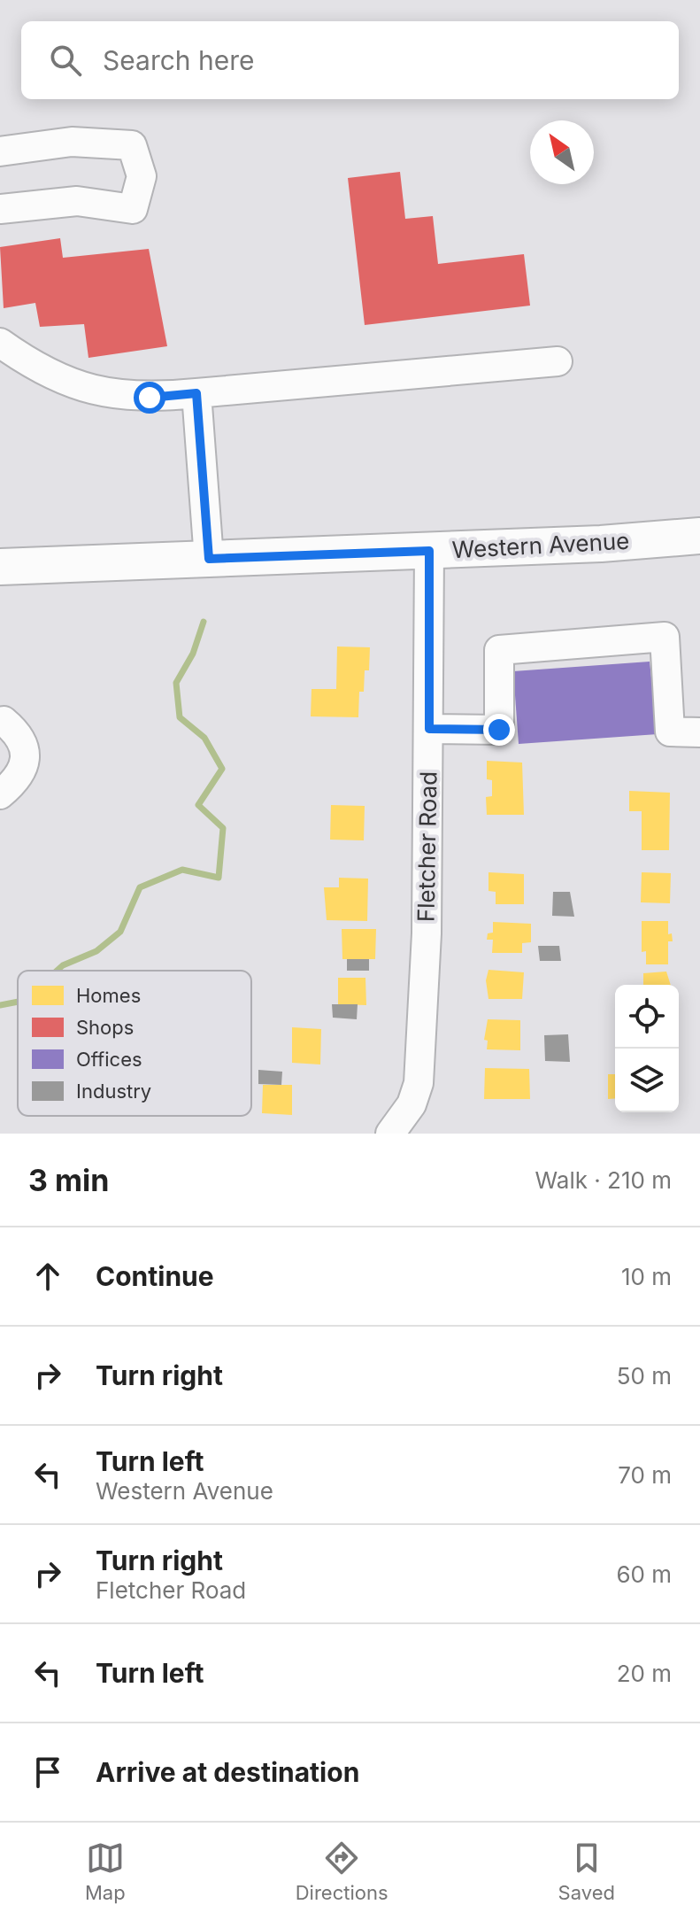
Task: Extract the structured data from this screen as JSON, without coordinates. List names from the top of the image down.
{
  "streets": {
    "main road": ["Western Avenue"],
    "street": ["Fletcher Road"]
  },
  "crossings": [
    ["Western Avenue", "Fletcher Road"]
  ],
  "legend": [
    "Homes",
    "Shops",
    "Offices",
    "Industry"
  ],
  "north": "top left",
  "page": {
    "search": "Search here",
    "heading": ["3 min", "Walk · 210 m"],
    "list": [
      ["Continue", "10 m"],
      ["Turn right", "50 m"],
      ["Turn left", "Western Avenue", "70 m"],
      ["Turn right", "Fletcher Road", "60 m"],
      ["Turn left", "20 m"],
      "Arrive at destination"
    ],
    "nav": ["Map", "Directions", "Saved"]
  }
}
